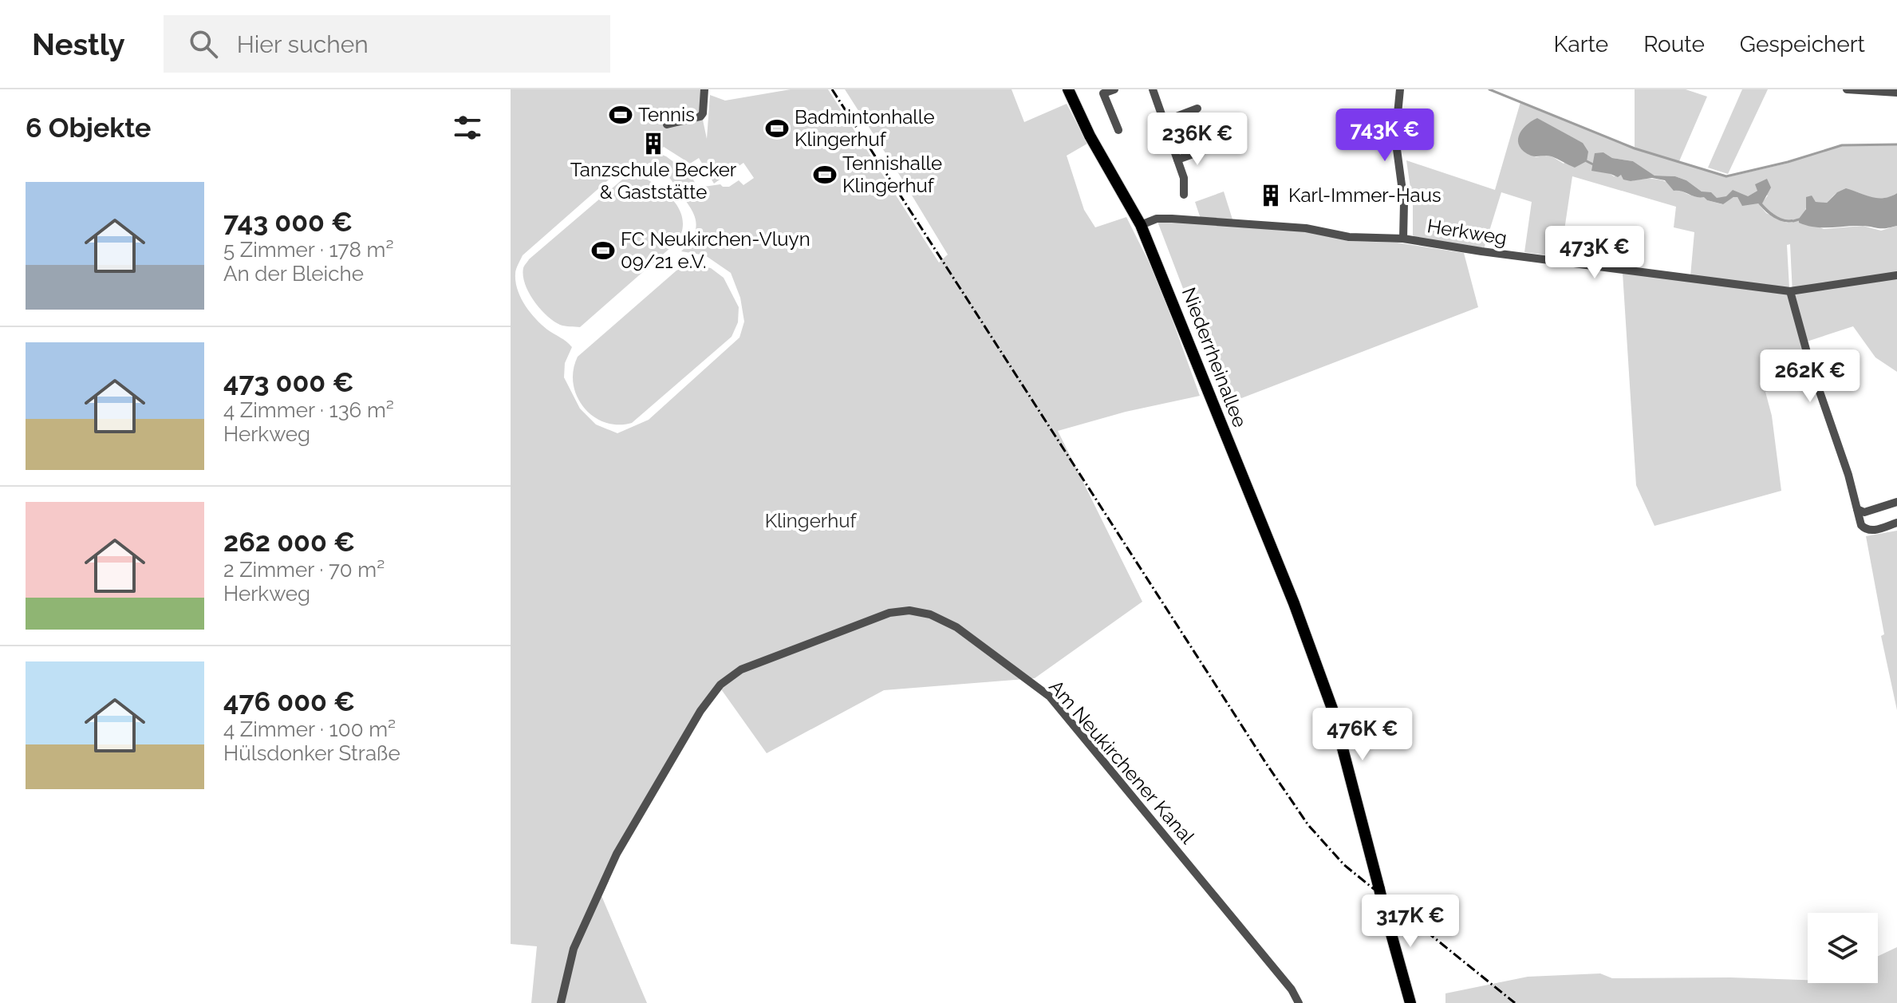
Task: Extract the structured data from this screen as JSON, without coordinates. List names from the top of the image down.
{
  "streets": {
    "main road": ["Niederrheinallee"],
    "street": ["Herkweg", "Am Neukirchener Kanal"]
  },
  "crossings": [
    ["Herkweg", "Niederrheinallee"]
  ],
  "parks": ["Klingerhuf"],
  "places": {
    "sports": [
      "Tennis",
      "Badmintonhalle Klingerhuf",
      "Tennishalle Klingerhuf",
      "FC Neukirchen-Vluyn 09/21 e.V."
    ],
    "building": ["Tanzschule Becker & Gaststätte", "Karl-Immer-Haus"]
  },
  "page": {
    "header": "Nestly",
    "search": "Hier suchen",
    "nav": ["Karte", "Route", "Gespeichert"],
    "heading": "6 Objekte",
    "price": [
      "743K €",
      "236K €",
      "473K €",
      "262K €",
      "476K €",
      "317K €"
    ],
    "list": [
      {
        "name": "743 000 €",
        "note": "5 Zimmer · 178 m² · An der Bleiche"
      },
      {
        "name": "473 000 €",
        "note": "4 Zimmer · 136 m² · Herkweg"
      },
      {
        "name": "262 000 €",
        "note": "2 Zimmer · 70 m² · Herkweg"
      },
      {
        "name": "476 000 €",
        "note": "4 Zimmer · 100 m² · Hülsdonker Straße"
      }
    ]
  }
}
